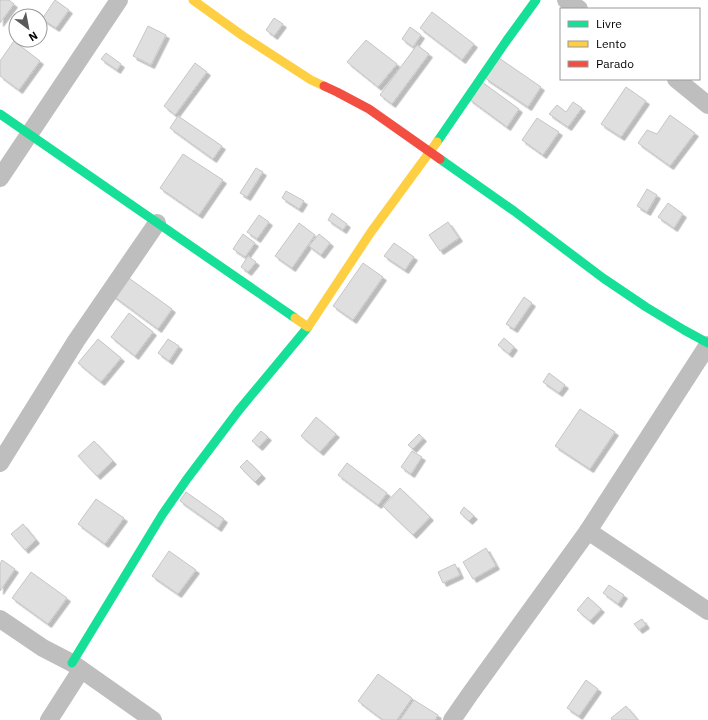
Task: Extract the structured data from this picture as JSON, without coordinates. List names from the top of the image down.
{
  "legend": ["Livre", "Lento", "Parado"],
  "north": "bottom right"
}
